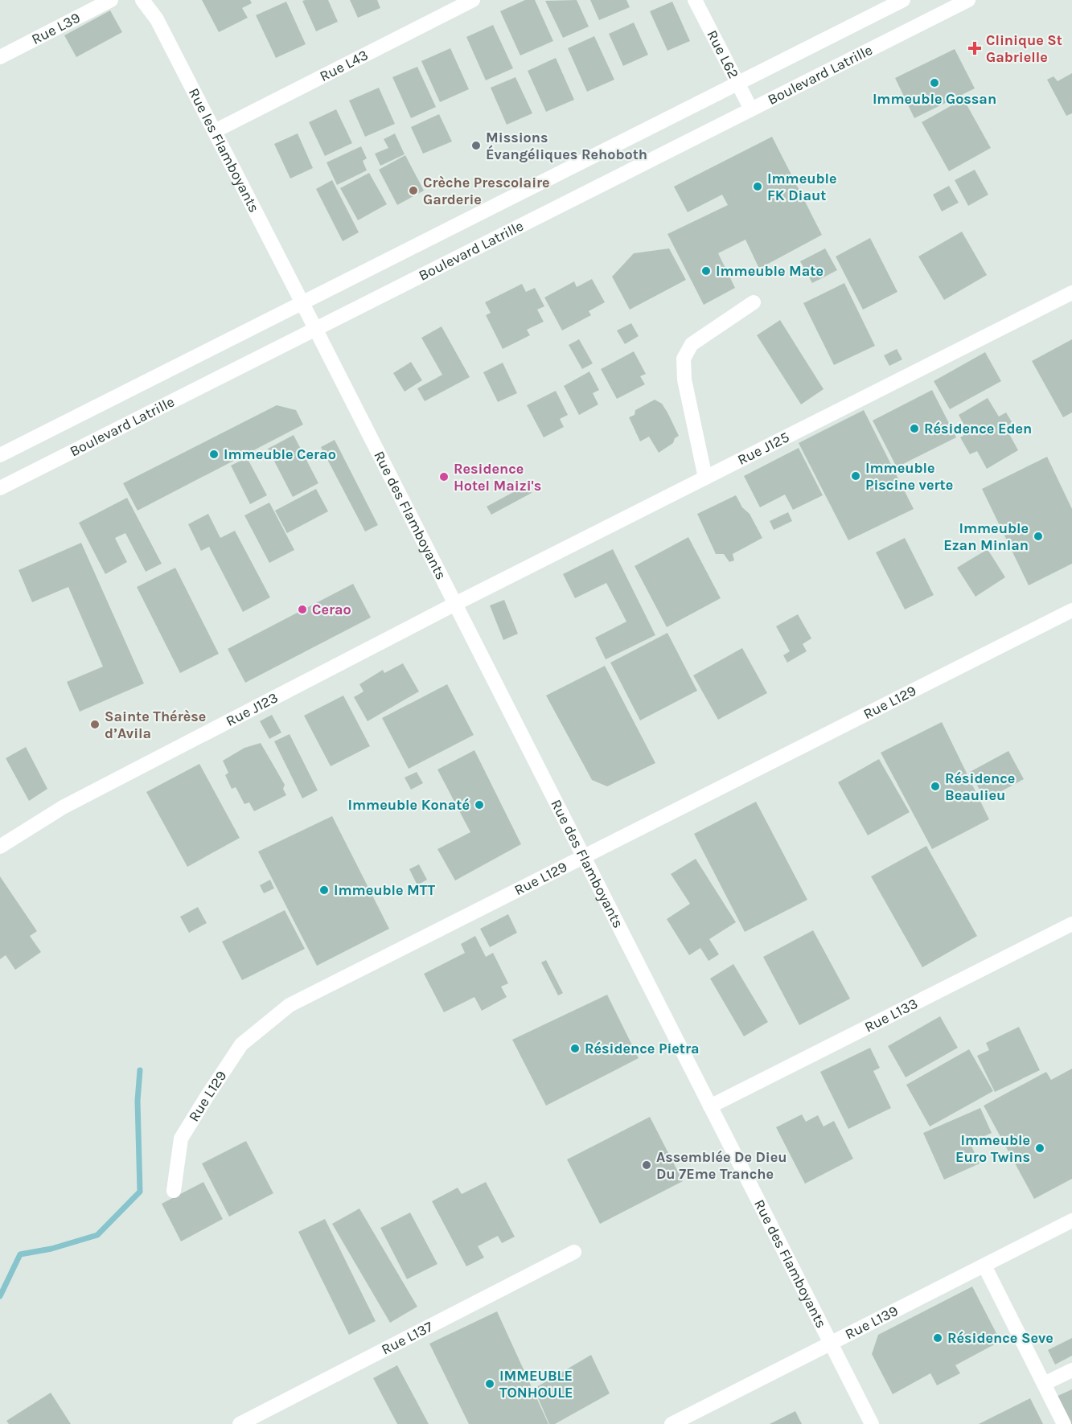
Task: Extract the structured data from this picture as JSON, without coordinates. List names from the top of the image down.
{
  "streets": {
    "street": [
      "Rue L39",
      "Rue L62",
      "Rue L43",
      "Boulevard Latrille",
      "Rue les Flamboyants",
      "Rue J125",
      "Rue des Flamboyants",
      "Rue L129",
      "Rue J123",
      "Rue L133",
      "Rue L139",
      "Rue L137"
    ]
  },
  "crossings": [
    ["Rue L62", "Boulevard Latrille"],
    ["Rue L43", "Rue les Flamboyants"],
    ["Boulevard Latrille", "Rue les Flamboyants"],
    ["Boulevard Latrille", "Rue des Flamboyants"],
    ["Rue les Flamboyants", "Rue des Flamboyants"],
    ["Rue J125", "Rue des Flamboyants"],
    ["Rue J125", "Rue J123"],
    ["Rue des Flamboyants", "Rue L129"],
    ["Rue des Flamboyants", "Rue J123"],
    ["Rue des Flamboyants", "Rue L133"],
    ["Rue des Flamboyants", "Rue L139"]
  ],
  "places": {
    "health": ["Clinique St Gabrielle"],
    "other": [
      "Immeuble Gossan",
      "Missions Évangéliques Rehoboth",
      "Immeuble FK Diaut",
      "Crèche Prescolaire Garderie",
      "Immeuble Mate",
      "Résidence Eden",
      "Immeuble Cerao",
      "Immeuble Piscine verte",
      "Residence Hotel Maizi's",
      "Immeuble Ezan Minlan",
      "Cerao",
      "Sainte Thérèse d’Avila",
      "Résidence Beaulieu",
      "Immeuble Konaté",
      "Immeuble MTT",
      "Résidence Pietra",
      "Immeuble Euro Twins",
      "Assemblée De Dieu Du 7Eme Tranche",
      "Résidence Seve",
      "IMMEUBLE TONHOULE"
    ]
  }
}
